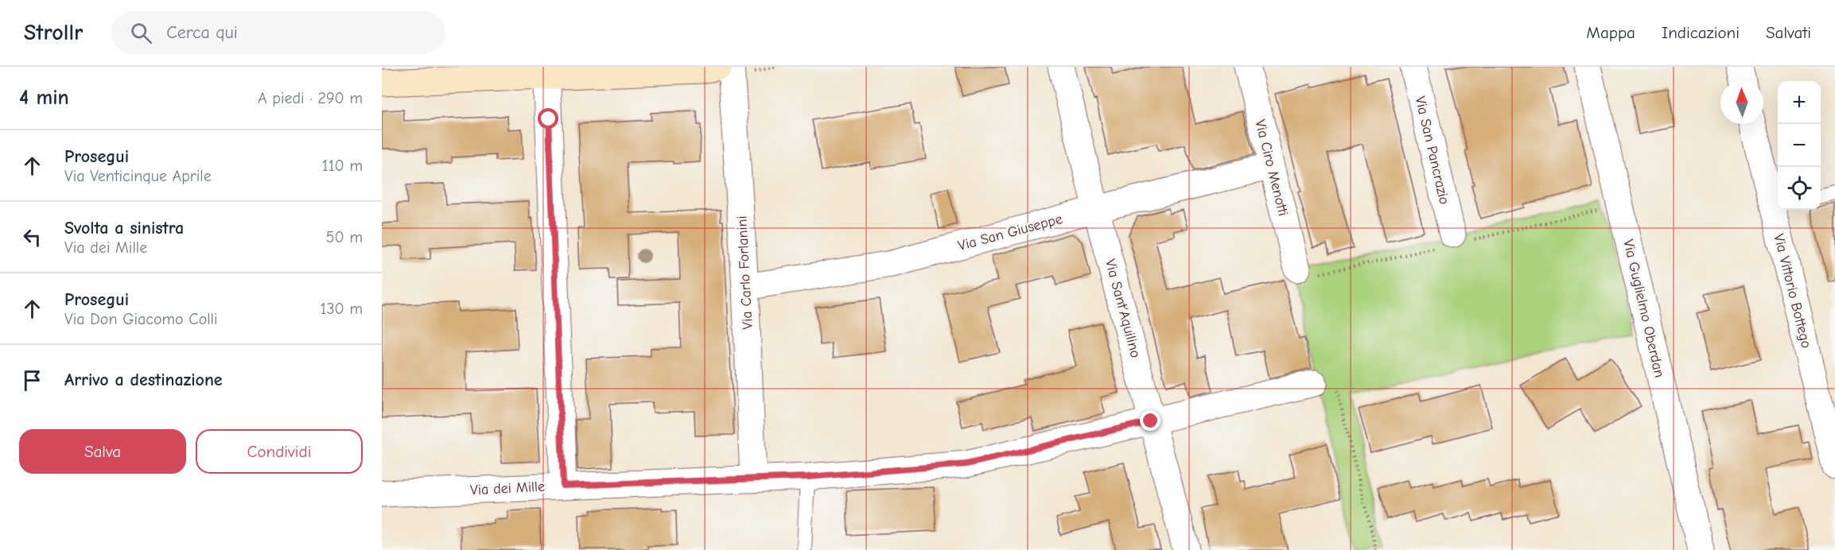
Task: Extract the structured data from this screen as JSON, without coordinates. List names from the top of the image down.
{
  "streets": {
    "street": [
      "Via San Pancrazio",
      "Via Ciro Menotti",
      "Via San Giuseppe",
      "Via Carlo Forlanini",
      "Via Vittorio Bottego",
      "Via Sant'Aquilino",
      "Via Guglielmo Oberdan",
      "Via dei Mille"
    ]
  },
  "crossings": [
    ["Via Ciro Menotti", "Via San Giuseppe"],
    ["Via San Giuseppe", "Via Carlo Forlanini"],
    ["Via San Giuseppe", "Via Sant'Aquilino"],
    ["Via Carlo Forlanini", "Via dei Mille"],
    ["Via Sant'Aquilino", "Via dei Mille"]
  ],
  "north": "top",
  "page": {
    "header": "Strollr",
    "search": "Cerca qui",
    "nav": ["Mappa", "Indicazioni", "Salvati"],
    "heading": ["4 min", "A piedi · 290 m"],
    "map_buttons": ["+", "−"],
    "list": [
      ["Prosegui", "Via Venticinque Aprile", "110 m"],
      ["Svolta a sinistra", "Via dei Mille", "50 m"],
      ["Prosegui", "Via Don Giacomo Colli", "130 m"],
      "Arrivo a destinazione"
    ],
    "buttons": ["Salva", "Condividi"]
  }
}
